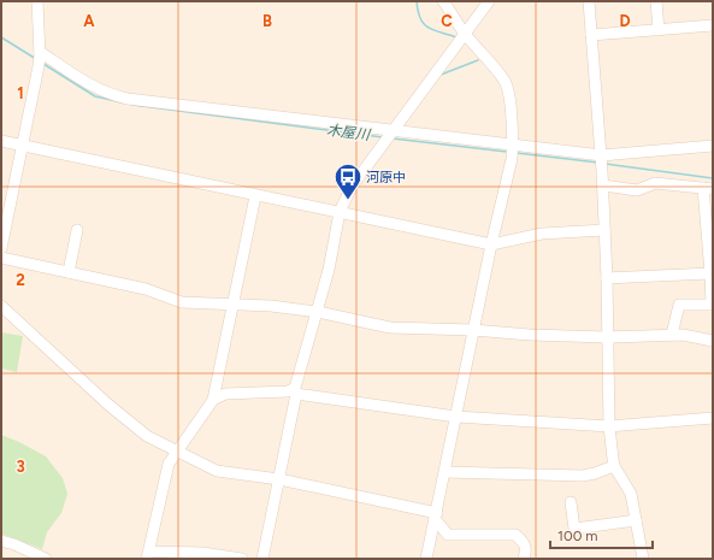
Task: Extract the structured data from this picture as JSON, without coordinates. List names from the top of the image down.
{
  "water": ["木屋川"],
  "places": {
    "bus stop": ["河原中"]
  },
  "scale_bar": "100 m",
  "grid": {
    "columns": [
      "A",
      "B",
      "C",
      "D"
    ],
    "rows": ["1", "2", "3"]
  }
}
